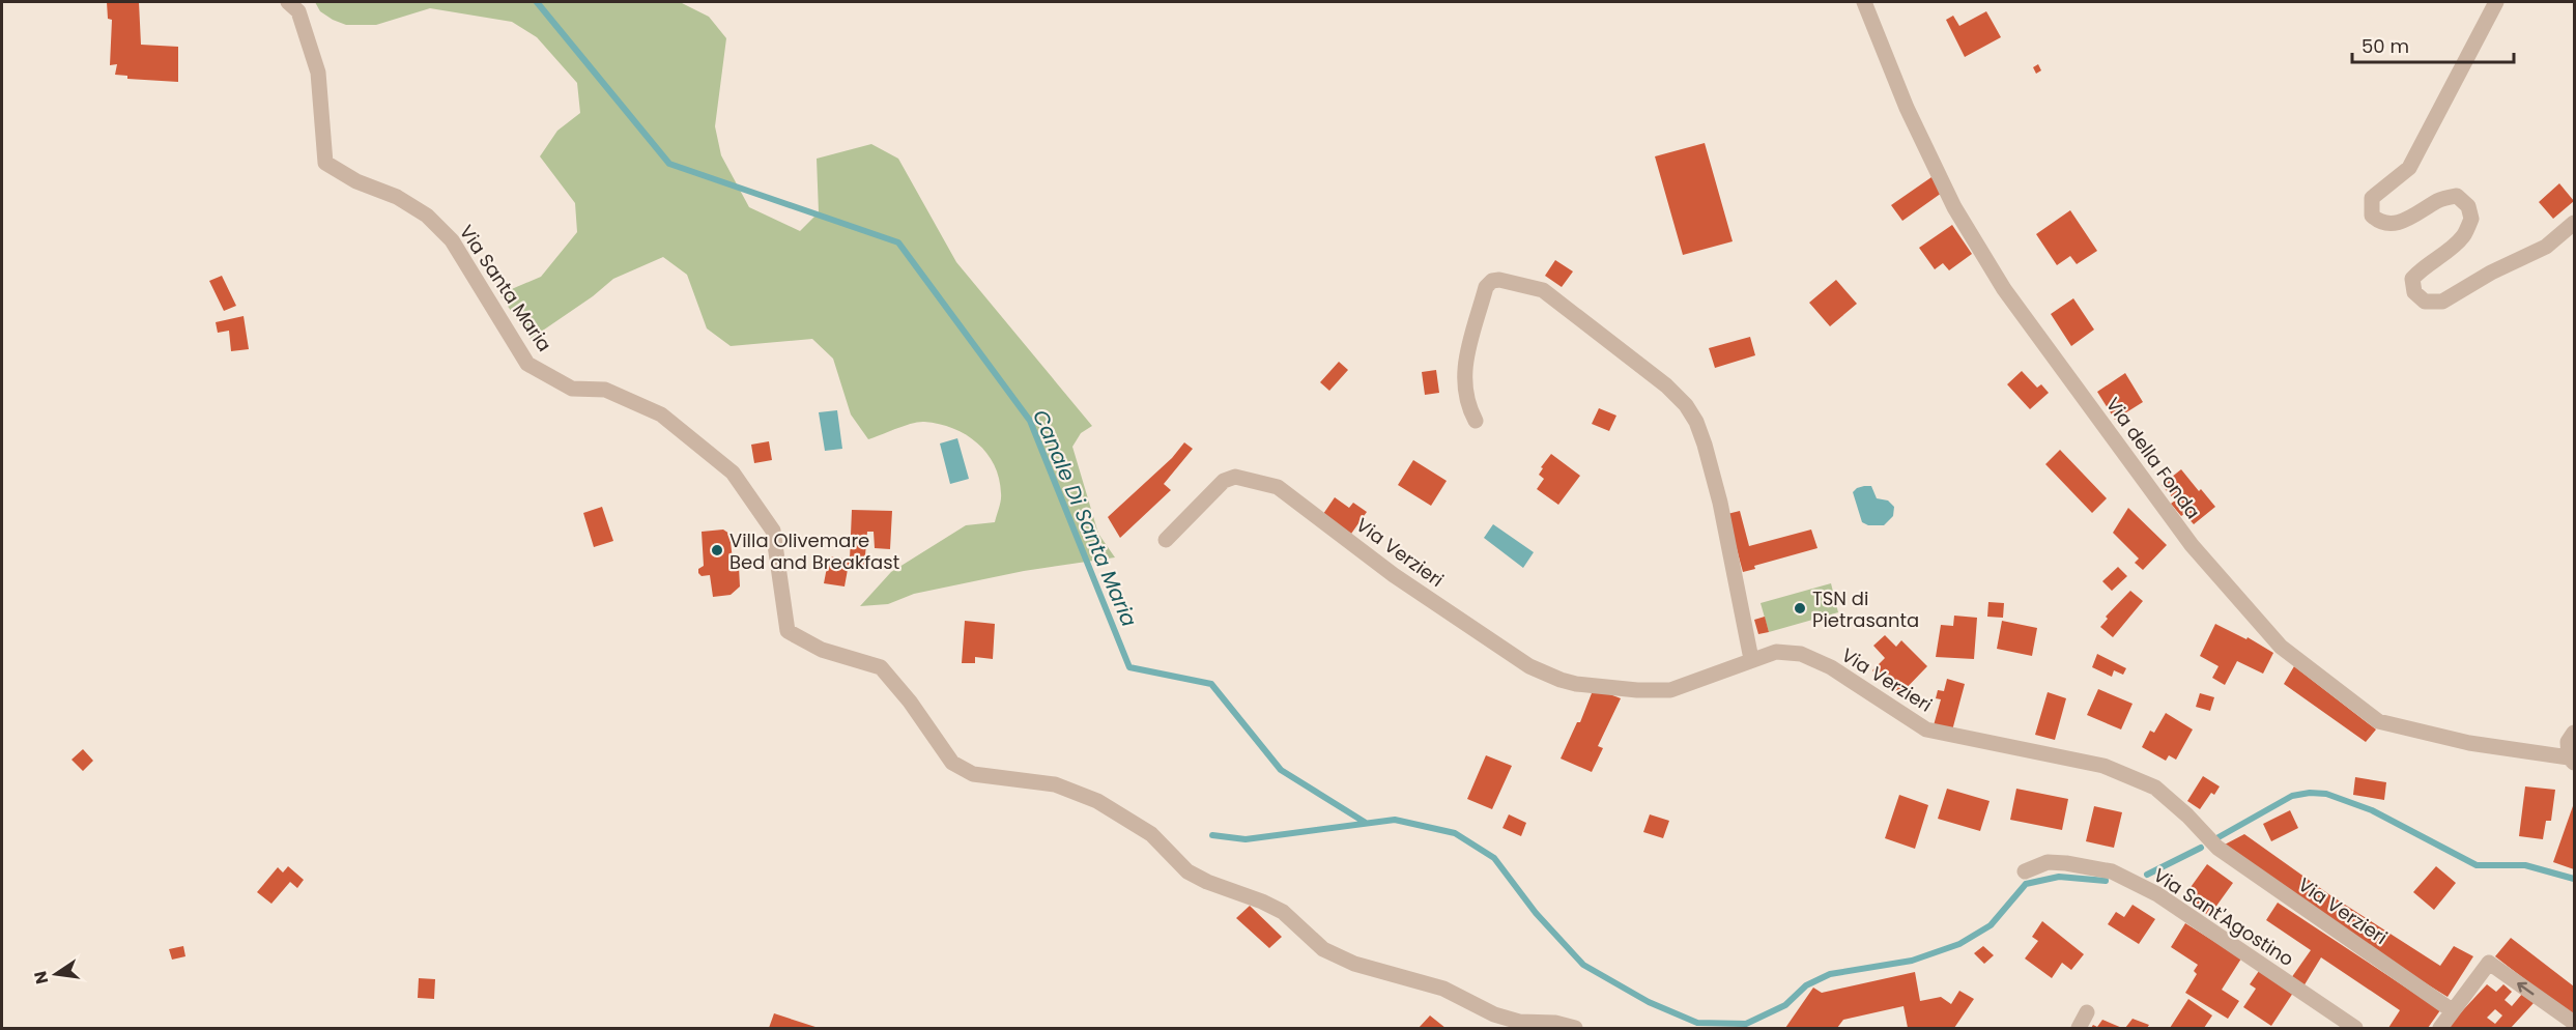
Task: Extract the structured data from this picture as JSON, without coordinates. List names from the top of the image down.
{
  "streets": {
    "street": [
      "Via Santa Maria",
      "Via della Fonda",
      "Via Verzieri",
      "Via Sant'Agostino"
    ]
  },
  "water": ["Canale Di Santa Maria"],
  "places": ["Villa Olivemare Bed and Breakfast", "TSN di Pietrasanta"],
  "scale_bar": "50 m",
  "north": "left"
}
